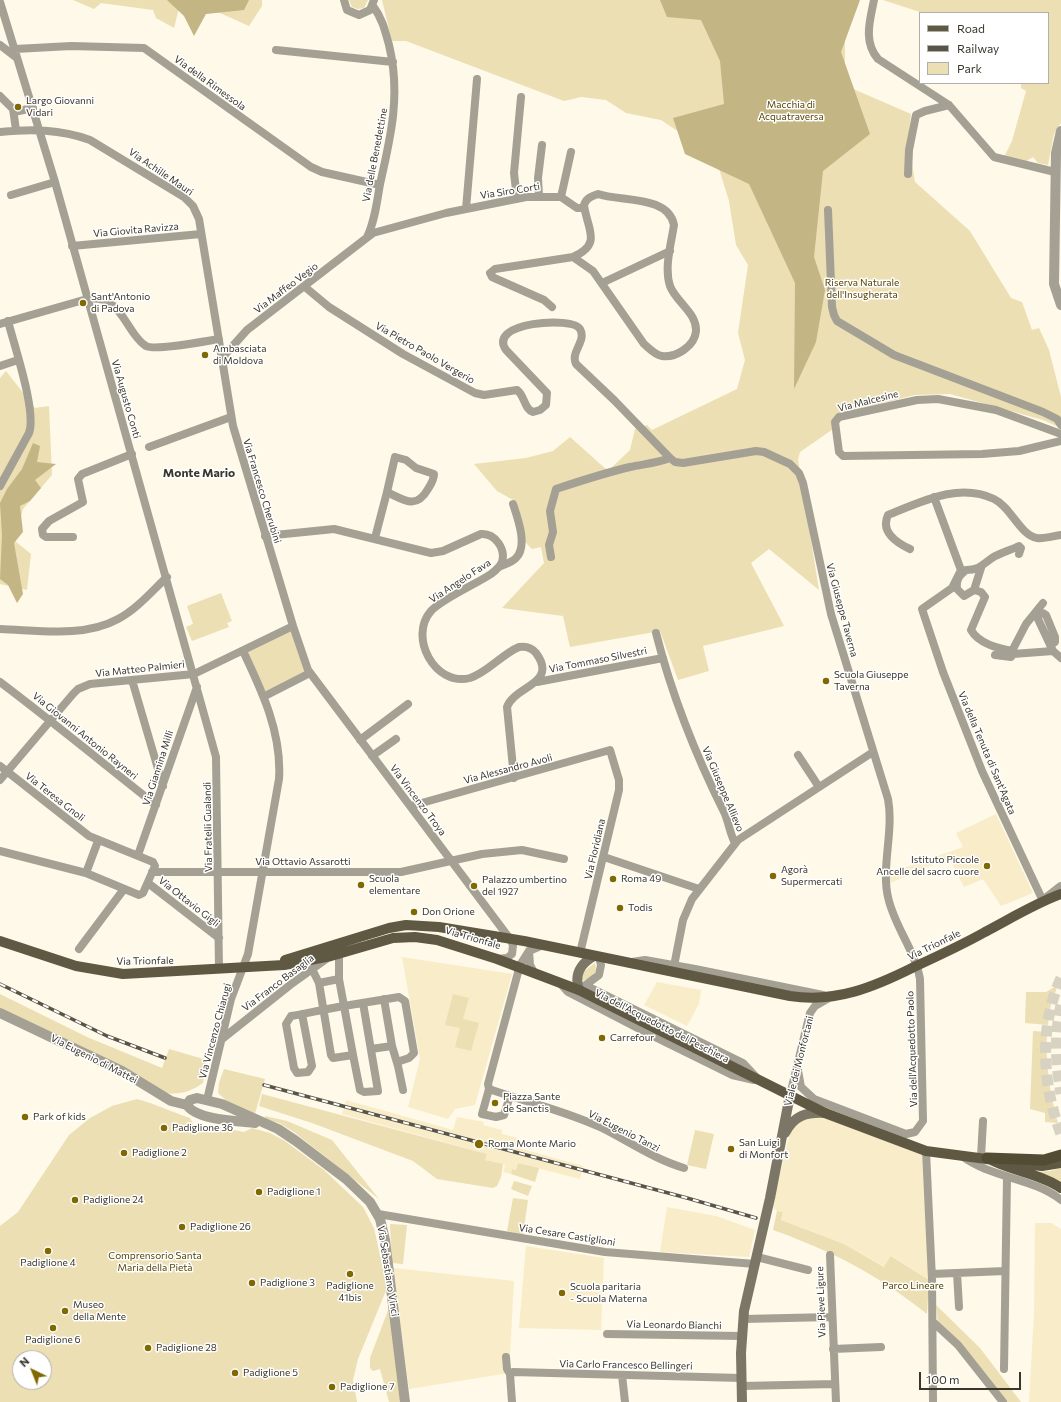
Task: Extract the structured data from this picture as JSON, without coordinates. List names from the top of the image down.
{
  "streets": {
    "main road": ["Via Trionfale", "Via dell'Acquedotto del Peschiera", "Viale dei Monfortani"],
    "street": [
      "Via della Rimessola",
      "Via delle Benedettine",
      "Via Achille Mauri",
      "Via Siro Corti",
      "Via Giovita Ravizza",
      "Via Maffeo Vegio",
      "Via Pietro Paolo Vergerio",
      "Via Augusto Conti",
      "Via Malcesine",
      "Via Francesco Cherubini",
      "Via Angelo Fava",
      "Via Giuseppe Taverna",
      "Via Tommaso Silvestri",
      "Via Matteo Palmieri",
      "Via Giovanni Antonio Rayneri",
      "Via della Tenuta di Sant'Agata",
      "Via Giannina Milli",
      "Via Alessandro Avoli",
      "Via Giuseppe Allievo",
      "Via Teresa Gnoli",
      "Via Vincenzo Troya",
      "Via Fratelli Gualandi",
      "Via Floridiana",
      "Via Ottavio Assarotti",
      "Via Ottavio Gigli",
      "Via Franco Basaglia",
      "Via Vincenzo Chiarugi",
      "Via dell'Acquedotto Paolo",
      "Via Eugenio di Mattei",
      "Via Eugenio Tanzi",
      "Via Cesare Castiglioni",
      "Via Sebastiano Vinci",
      "Via Pieve Ligure",
      "Via Leonardo Bianchi",
      "Via Carlo Francesco Bellingeri"
    ]
  },
  "crossings": [
    ["Via della Rimessola", "Via delle Benedettine"],
    ["Via delle Benedettine", "Via Siro Corti"],
    ["Via delle Benedettine", "Via Maffeo Vegio"],
    ["Via Achille Mauri", "Via Giovita Ravizza"],
    ["Via Achille Mauri", "Via Maffeo Vegio"],
    ["Via Achille Mauri", "Via Augusto Conti"],
    ["Via Achille Mauri", "Via Francesco Cherubini"],
    ["Via Siro Corti", "Via Maffeo Vegio"],
    ["Via Giovita Ravizza", "Via Augusto Conti"],
    ["Via Maffeo Vegio", "Via Pietro Paolo Vergerio"],
    ["Via Maffeo Vegio", "Via Francesco Cherubini"],
    ["Via Pietro Paolo Vergerio", "Via Giuseppe Taverna"],
    ["Via Augusto Conti", "Via Matteo Palmieri"],
    ["Via Augusto Conti", "Via Fratelli Gualandi"],
    ["Via Francesco Cherubini", "Via Angelo Fava"],
    ["Via Francesco Cherubini", "Via Matteo Palmieri"],
    ["Via Francesco Cherubini", "Via Vincenzo Troya"],
    ["Via Angelo Fava", "Via Tommaso Silvestri"],
    ["Via Giuseppe Taverna", "Via Trionfale"],
    ["Via Giuseppe Taverna", "Via dell'Acquedotto Paolo"],
    ["Via Tommaso Silvestri", "Via Giuseppe Allievo"],
    ["Via Matteo Palmieri", "Via Giovanni Antonio Rayneri"],
    ["Via Matteo Palmieri", "Via Teresa Gnoli"],
    ["Via Matteo Palmieri", "Via Fratelli Gualandi"],
    ["Via Matteo Palmieri", "Via Vincenzo Chiarugi"],
    ["Via Giovanni Antonio Rayneri", "Via Giannina Milli"],
    ["Via della Tenuta di Sant'Agata", "Via Trionfale"],
    ["Via Giannina Milli", "Via Teresa Gnoli"],
    ["Via Giannina Milli", "Via Fratelli Gualandi"],
    ["Via Alessandro Avoli", "Via Vincenzo Troya"],
    ["Via Alessandro Avoli", "Via Floridiana"],
    ["Via Giuseppe Allievo", "Via Trionfale"],
    ["Via Teresa Gnoli", "Via Ottavio Assarotti"],
    ["Via Vincenzo Troya", "Via Ottavio Assarotti"],
    ["Via Vincenzo Troya", "Via Trionfale"],
    ["Via Fratelli Gualandi", "Via Ottavio Assarotti"],
    ["Via Fratelli Gualandi", "Via Ottavio Gigli"],
    ["Via Fratelli Gualandi", "Via Trionfale"],
    ["Via Floridiana", "Via Trionfale"],
    ["Via Ottavio Assarotti", "Via Vincenzo Chiarugi"],
    ["Via Trionfale", "Via Franco Basaglia"],
    ["Via Trionfale", "Via dell'Acquedotto del Peschiera"],
    ["Via Trionfale", "Via Vincenzo Chiarugi"],
    ["Via Trionfale", "Via dell'Acquedotto Paolo"],
    ["Via Trionfale", "Viale dei Monfortani"],
    ["Via Franco Basaglia", "Via Vincenzo Chiarugi"],
    ["Via dell'Acquedotto del Peschiera", "Viale dei Monfortani"],
    ["Via Vincenzo Chiarugi", "Via Sebastiano Vinci"],
    ["Via Eugenio di Mattei", "Via Sebastiano Vinci"],
    ["Viale dei Monfortani", "Via Cesare Castiglioni"],
    ["Viale dei Monfortani", "Via Leonardo Bianchi"],
    ["Viale dei Monfortani", "Via Carlo Francesco Bellingeri"],
    ["Via Cesare Castiglioni", "Via Sebastiano Vinci"],
    ["Via Pieve Ligure", "Via Carlo Francesco Bellingeri"]
  ],
  "districts": ["Monte Mario"],
  "parks": [
    "Macchia di Acquatraversa",
    "Riserva Naturale dell'Insugherata",
    "Comprensorio Santa Maria della Pietà",
    "Parco Lineare"
  ],
  "places": [
    "Largo Giovanni Vidari",
    "Sant'Antonio di Padova",
    "Ambasciata di Moldova",
    "Scuola Giuseppe Taverna",
    "Istituto Piccole Ancelle del sacro cuore",
    "Agorà Supermercati",
    "Roma 49",
    "Scuola elementare",
    "Palazzo umbertino del 1927",
    "Todis",
    "Don Orione",
    "Carrefour",
    "Piazza Sante de Sanctis",
    "Park of kids",
    "Padiglione 36",
    "Roma Monte Mario",
    "San Luigi di Monfort",
    "Padiglione 2",
    "Padiglione 1",
    "Padiglione 24",
    "Padiglione 26",
    "Padiglione 4",
    "Padiglione 41bis",
    "Padiglione 3",
    "Scuola paritaria - Scuola Materna",
    "Museo della Mente",
    "Padiglione 6",
    "Padiglione 28",
    "Padiglione 5",
    "Padiglione 7"
  ],
  "legend": ["Road", "Railway", "Park"],
  "scale_bar": "100 m",
  "north": "top left"
}
